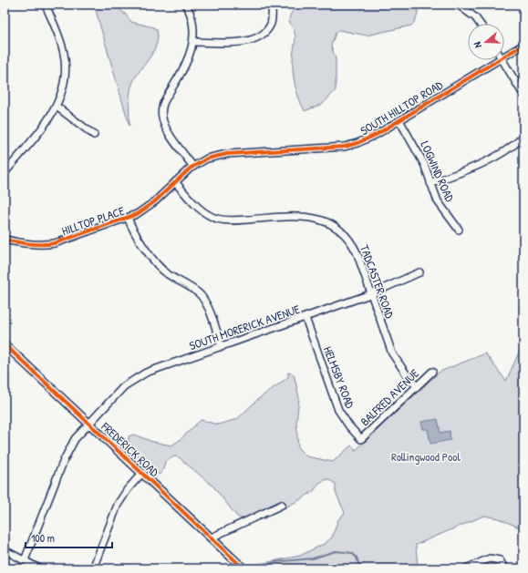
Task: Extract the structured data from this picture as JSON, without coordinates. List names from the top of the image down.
{
  "streets": {
    "main road": ["FREDERICK ROAD"],
    "street": [
      "SOUTH HILLTOP ROAD",
      "LOGWIND ROAD",
      "HILLTOP PLACE",
      "TADCASTER ROAD",
      "SOUTH MORERICK AVENUE",
      "HELMSBY ROAD",
      "BALFRED AVENUE"
    ]
  },
  "crossings": [
    ["SOUTH HILLTOP ROAD", "LOGWIND ROAD"],
    ["SOUTH HILLTOP ROAD", "HILLTOP PLACE"],
    ["SOUTH HILLTOP ROAD", "TADCASTER ROAD"],
    ["HILLTOP PLACE", "TADCASTER ROAD"],
    ["TADCASTER ROAD", "SOUTH MORERICK AVENUE"],
    ["TADCASTER ROAD", "BALFRED AVENUE"],
    ["SOUTH MORERICK AVENUE", "HELMSBY ROAD"],
    ["SOUTH MORERICK AVENUE", "FREDERICK ROAD"],
    ["HELMSBY ROAD", "BALFRED AVENUE"]
  ],
  "parks": ["Rollingwood Pool"],
  "scale_bar": "100 m",
  "north": "left"
}
